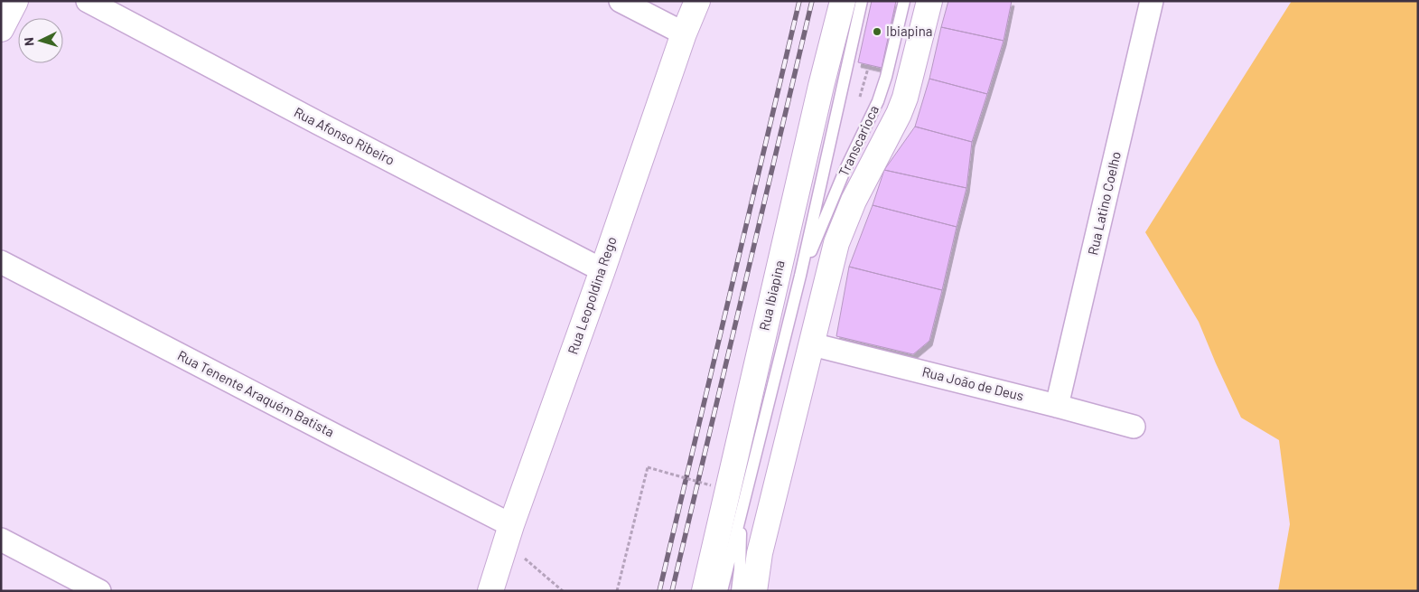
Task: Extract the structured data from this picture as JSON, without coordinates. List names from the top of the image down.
{
  "streets": {
    "main road": ["Rua Leopoldina Rego", "Rua Ibiapina"],
    "street": [
      "Rua Afonso Ribeiro",
      "Rua Latino Coelho",
      "Rua João de Deus",
      "Rua Tenente Araquém Batista"
    ],
    "lane": ["Transcarioca"]
  },
  "crossings": [
    ["Rua Afonso Ribeiro", "Rua Leopoldina Rego"],
    ["Rua Latino Coelho", "Rua João de Deus"],
    ["Rua Leopoldina Rego", "Rua Tenente Araquém Batista"]
  ],
  "places": ["Ibiapina"],
  "north": "left"
}
